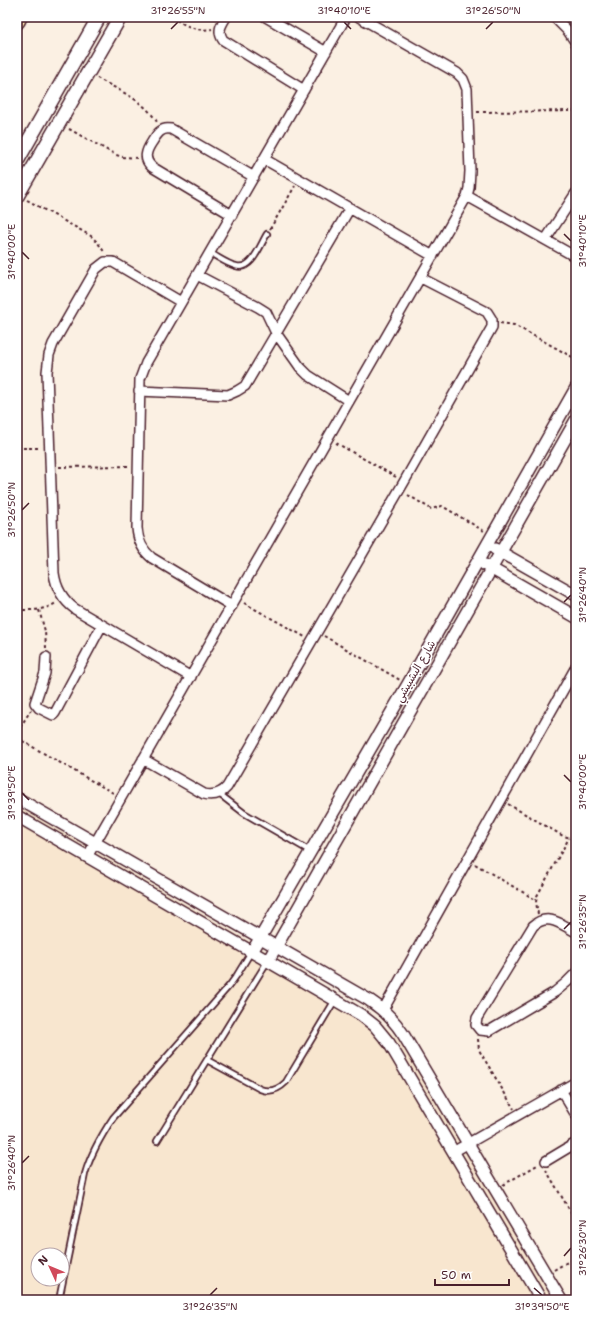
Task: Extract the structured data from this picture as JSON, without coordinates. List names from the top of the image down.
{
  "streets": {
    "street": ["شارع البشبيشي"]
  },
  "scale_bar": "50 m",
  "north": "top left",
  "coordinates": [
    "31°26'55\"N",
    "31°40'10\"E",
    "31°26'50\"N",
    "31°40'00\"E",
    "31°26'40\"N",
    "31°39'50\"E",
    "31°26'35\"N",
    "31°26'30\"N"
  ]
}
